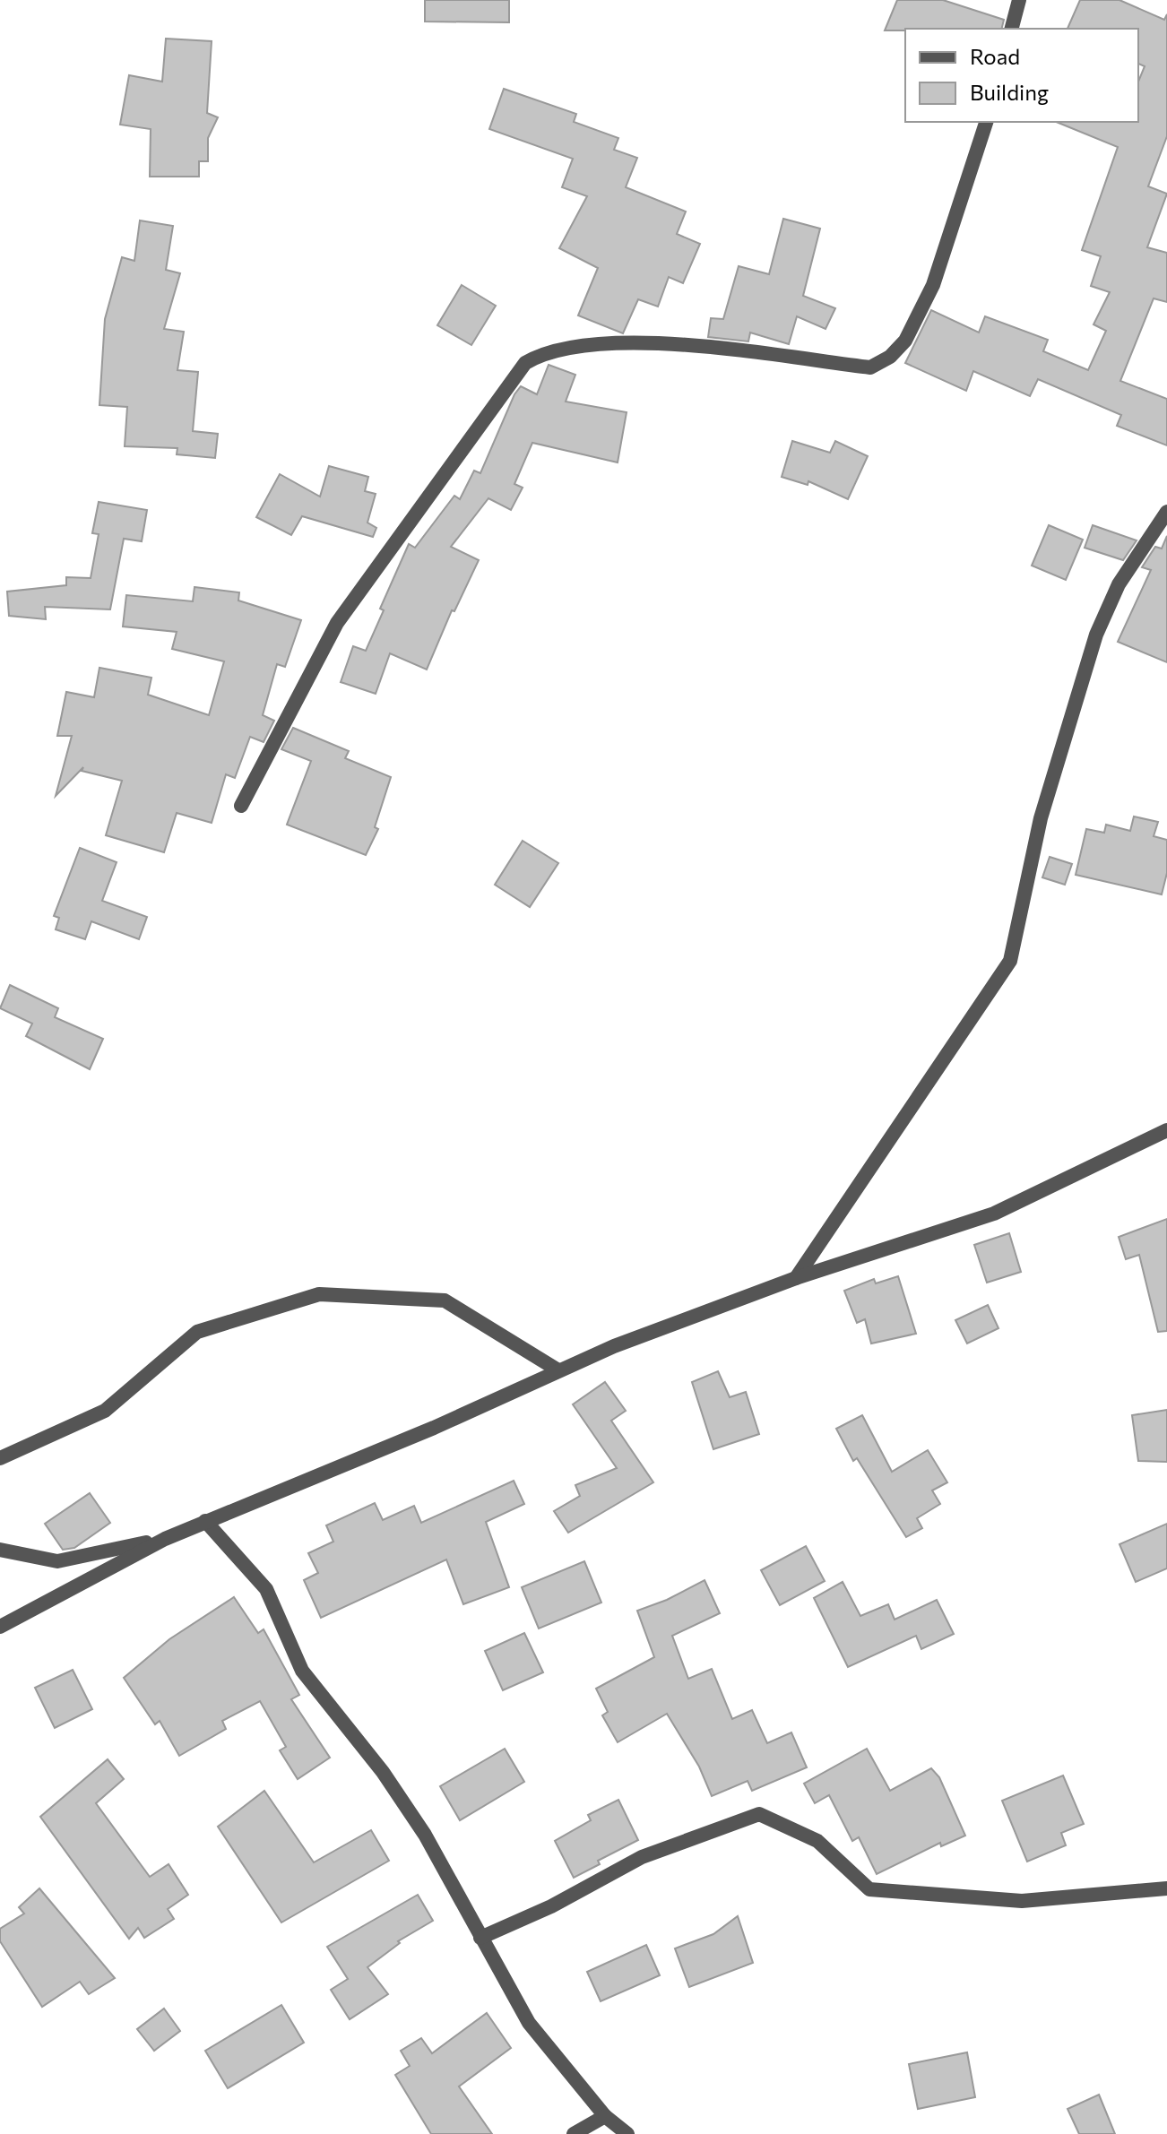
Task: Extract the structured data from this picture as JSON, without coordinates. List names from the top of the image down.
{
  "legend": ["Road", "Building"]
}
